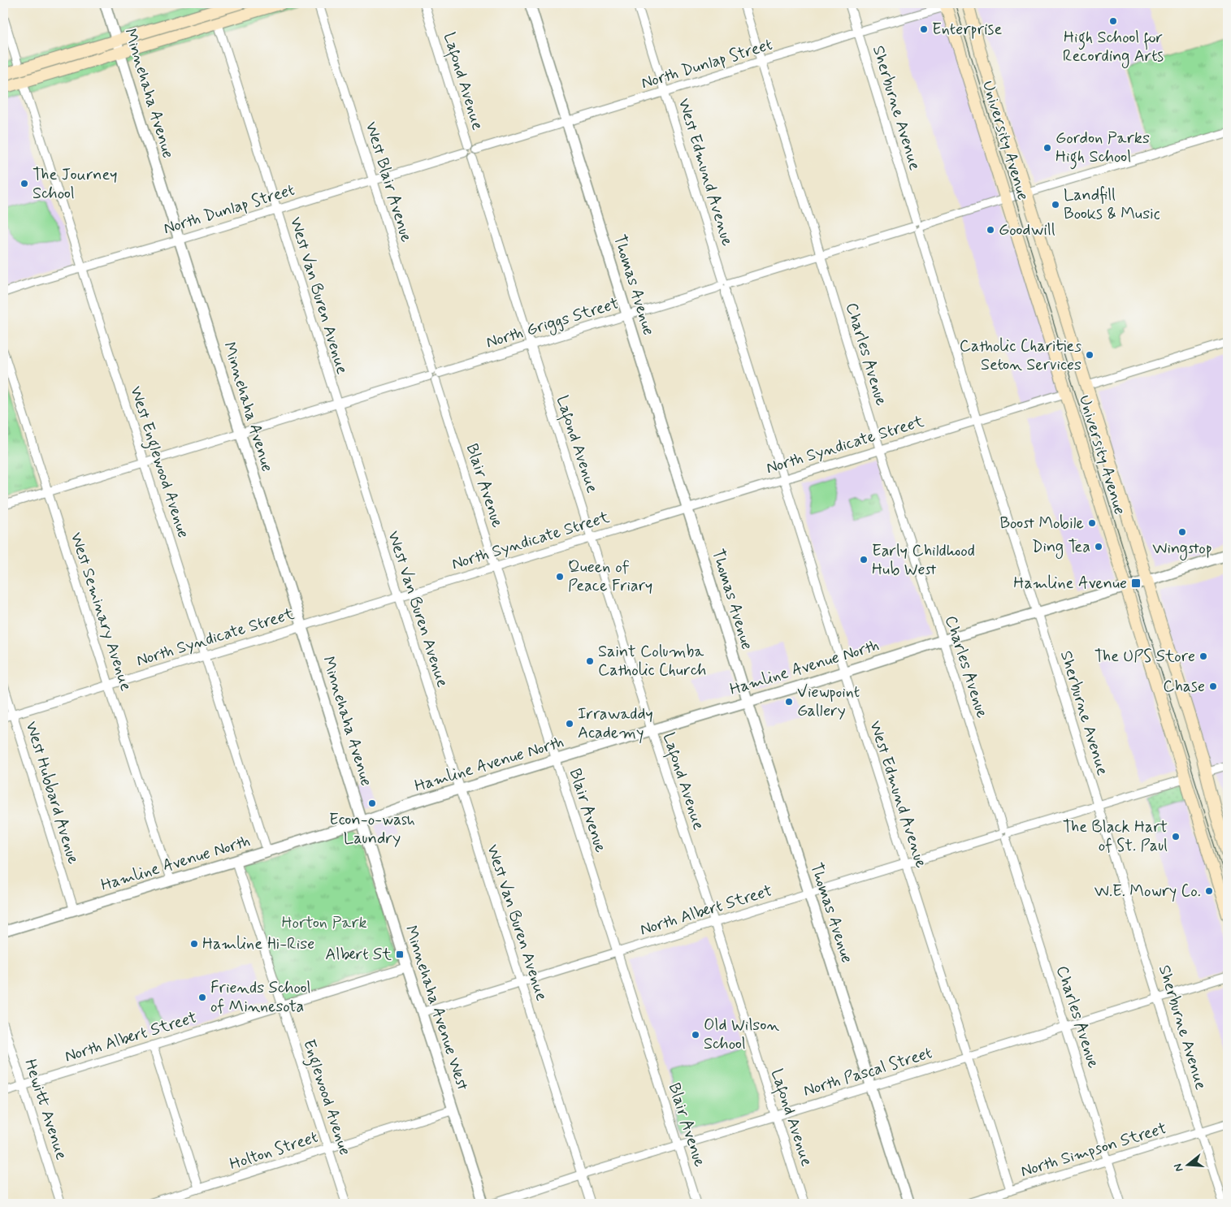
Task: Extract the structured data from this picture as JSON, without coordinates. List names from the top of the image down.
{
  "streets": {
    "main road": ["University Avenue"],
    "street": [
      "North Dunlap Street",
      "Lafond Avenue",
      "Minnehaha Avenue",
      "Sherburne Avenue",
      "West Edmund Avenue",
      "West Blair Avenue",
      "Thomas Avenue",
      "West Van Buren Avenue",
      "North Griggs Street",
      "Charles Avenue",
      "North Syndicate Street",
      "West Englewood Avenue",
      "Blair Avenue",
      "West Seminary Avenue",
      "Hamline Avenue North",
      "West Hubbard Avenue",
      "North Albert Street",
      "Minnehaha Avenue West",
      "North Pascal Street",
      "Englewood Avenue",
      "Hewitt Avenue",
      "North Simpson Street",
      "Holton Street"
    ]
  },
  "crossings": [
    ["North Dunlap Street", "Lafond Avenue"],
    ["North Dunlap Street", "Minnehaha Avenue"],
    ["North Dunlap Street", "Sherburne Avenue"],
    ["North Dunlap Street", "University Avenue"],
    ["North Dunlap Street", "West Edmund Avenue"],
    ["North Dunlap Street", "West Blair Avenue"],
    ["North Dunlap Street", "Thomas Avenue"],
    ["North Dunlap Street", "West Van Buren Avenue"],
    ["North Dunlap Street", "Charles Avenue"],
    ["North Dunlap Street", "West Englewood Avenue"],
    ["Lafond Avenue", "North Griggs Street"],
    ["Lafond Avenue", "North Syndicate Street"],
    ["Lafond Avenue", "Hamline Avenue North"],
    ["Lafond Avenue", "North Albert Street"],
    ["Lafond Avenue", "North Pascal Street"],
    ["Minnehaha Avenue", "North Griggs Street"],
    ["Minnehaha Avenue", "North Syndicate Street"],
    ["Minnehaha Avenue", "Hamline Avenue North"],
    ["Minnehaha Avenue", "Minnehaha Avenue West"],
    ["Sherburne Avenue", "North Griggs Street"],
    ["Sherburne Avenue", "North Syndicate Street"],
    ["Sherburne Avenue", "Hamline Avenue North"],
    ["Sherburne Avenue", "North Albert Street"],
    ["Sherburne Avenue", "North Pascal Street"],
    ["Sherburne Avenue", "North Simpson Street"],
    ["University Avenue", "North Griggs Street"],
    ["University Avenue", "North Syndicate Street"],
    ["University Avenue", "Hamline Avenue North"],
    ["University Avenue", "North Albert Street"],
    ["West Edmund Avenue", "North Griggs Street"],
    ["West Edmund Avenue", "North Syndicate Street"],
    ["West Edmund Avenue", "Hamline Avenue North"],
    ["West Edmund Avenue", "North Albert Street"],
    ["West Edmund Avenue", "North Pascal Street"],
    ["West Edmund Avenue", "North Simpson Street"],
    ["West Blair Avenue", "North Griggs Street"],
    ["West Blair Avenue", "Blair Avenue"],
    ["Thomas Avenue", "North Griggs Street"],
    ["Thomas Avenue", "North Syndicate Street"],
    ["Thomas Avenue", "Hamline Avenue North"],
    ["Thomas Avenue", "North Albert Street"],
    ["Thomas Avenue", "North Pascal Street"],
    ["West Van Buren Avenue", "North Griggs Street"],
    ["West Van Buren Avenue", "North Syndicate Street"],
    ["West Van Buren Avenue", "Hamline Avenue North"],
    ["West Van Buren Avenue", "North Albert Street"],
    ["West Van Buren Avenue", "North Pascal Street"],
    ["North Griggs Street", "Charles Avenue"],
    ["North Griggs Street", "West Englewood Avenue"],
    ["North Griggs Street", "Blair Avenue"],
    ["North Griggs Street", "West Seminary Avenue"],
    ["Charles Avenue", "North Syndicate Street"],
    ["Charles Avenue", "Hamline Avenue North"],
    ["Charles Avenue", "North Albert Street"],
    ["Charles Avenue", "North Pascal Street"],
    ["Charles Avenue", "North Simpson Street"],
    ["North Syndicate Street", "West Englewood Avenue"],
    ["North Syndicate Street", "Blair Avenue"],
    ["North Syndicate Street", "West Seminary Avenue"],
    ["North Syndicate Street", "West Hubbard Avenue"],
    ["West Englewood Avenue", "Hamline Avenue North"],
    ["Blair Avenue", "Hamline Avenue North"],
    ["Blair Avenue", "North Albert Street"],
    ["Blair Avenue", "North Pascal Street"],
    ["West Seminary Avenue", "Hamline Avenue North"],
    ["Hamline Avenue North", "West Hubbard Avenue"],
    ["Hamline Avenue North", "Minnehaha Avenue West"],
    ["Hamline Avenue North", "Englewood Avenue"],
    ["North Albert Street", "Minnehaha Avenue West"],
    ["North Albert Street", "Englewood Avenue"],
    ["North Albert Street", "Hewitt Avenue"],
    ["Minnehaha Avenue West", "Holton Street"],
    ["Englewood Avenue", "Holton Street"]
  ],
  "parks": ["Horton Park"],
  "places": {
    "other": [
      "High School for Recording Arts",
      "Enterprise",
      "Gordon Parks High School",
      "The Journey School",
      "Landfill Books & Music",
      "Goodwill",
      "Catholic Charities Seton Services",
      "Boost Mobile",
      "Wingstop",
      "Ding Tea",
      "Early Childhood Hub West",
      "Queen of Peace Friary",
      "The UPS Store",
      "Saint Columba Catholic Church",
      "Chase",
      "Viewpoint Gallery",
      "Irrawaddy Academy",
      "Econ-o-wash Laundry",
      "The Black Hart of St. Paul",
      "W.E. Mowry Co.",
      "Hamline Hi-Rise",
      "Friends School of Minnesota",
      "Old Wilson School"
    ],
    "transit": ["Hamline Avenue", "Albert St"]
  },
  "north": "left"
}
